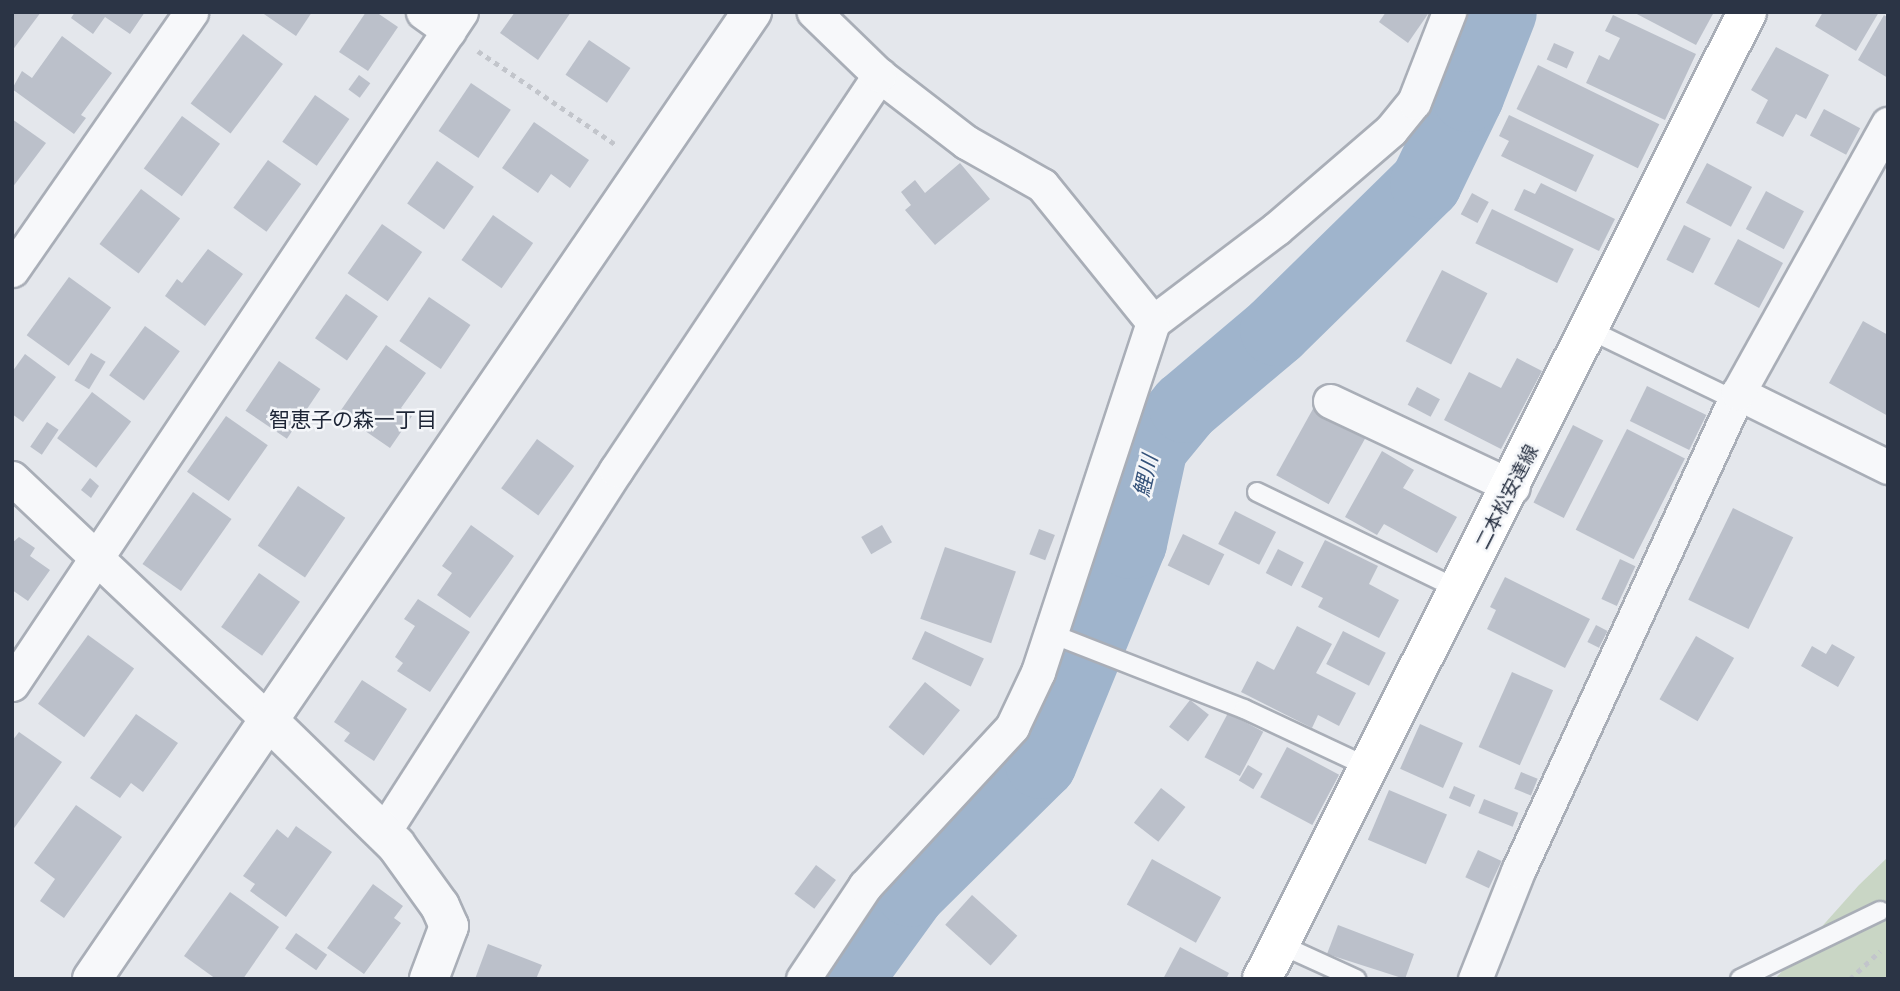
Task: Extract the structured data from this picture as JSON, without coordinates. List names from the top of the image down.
{
  "streets": {
    "main road": ["二本松安達線"]
  },
  "districts": ["智恵子の森一丁目"],
  "water": ["鯉川"]
}
